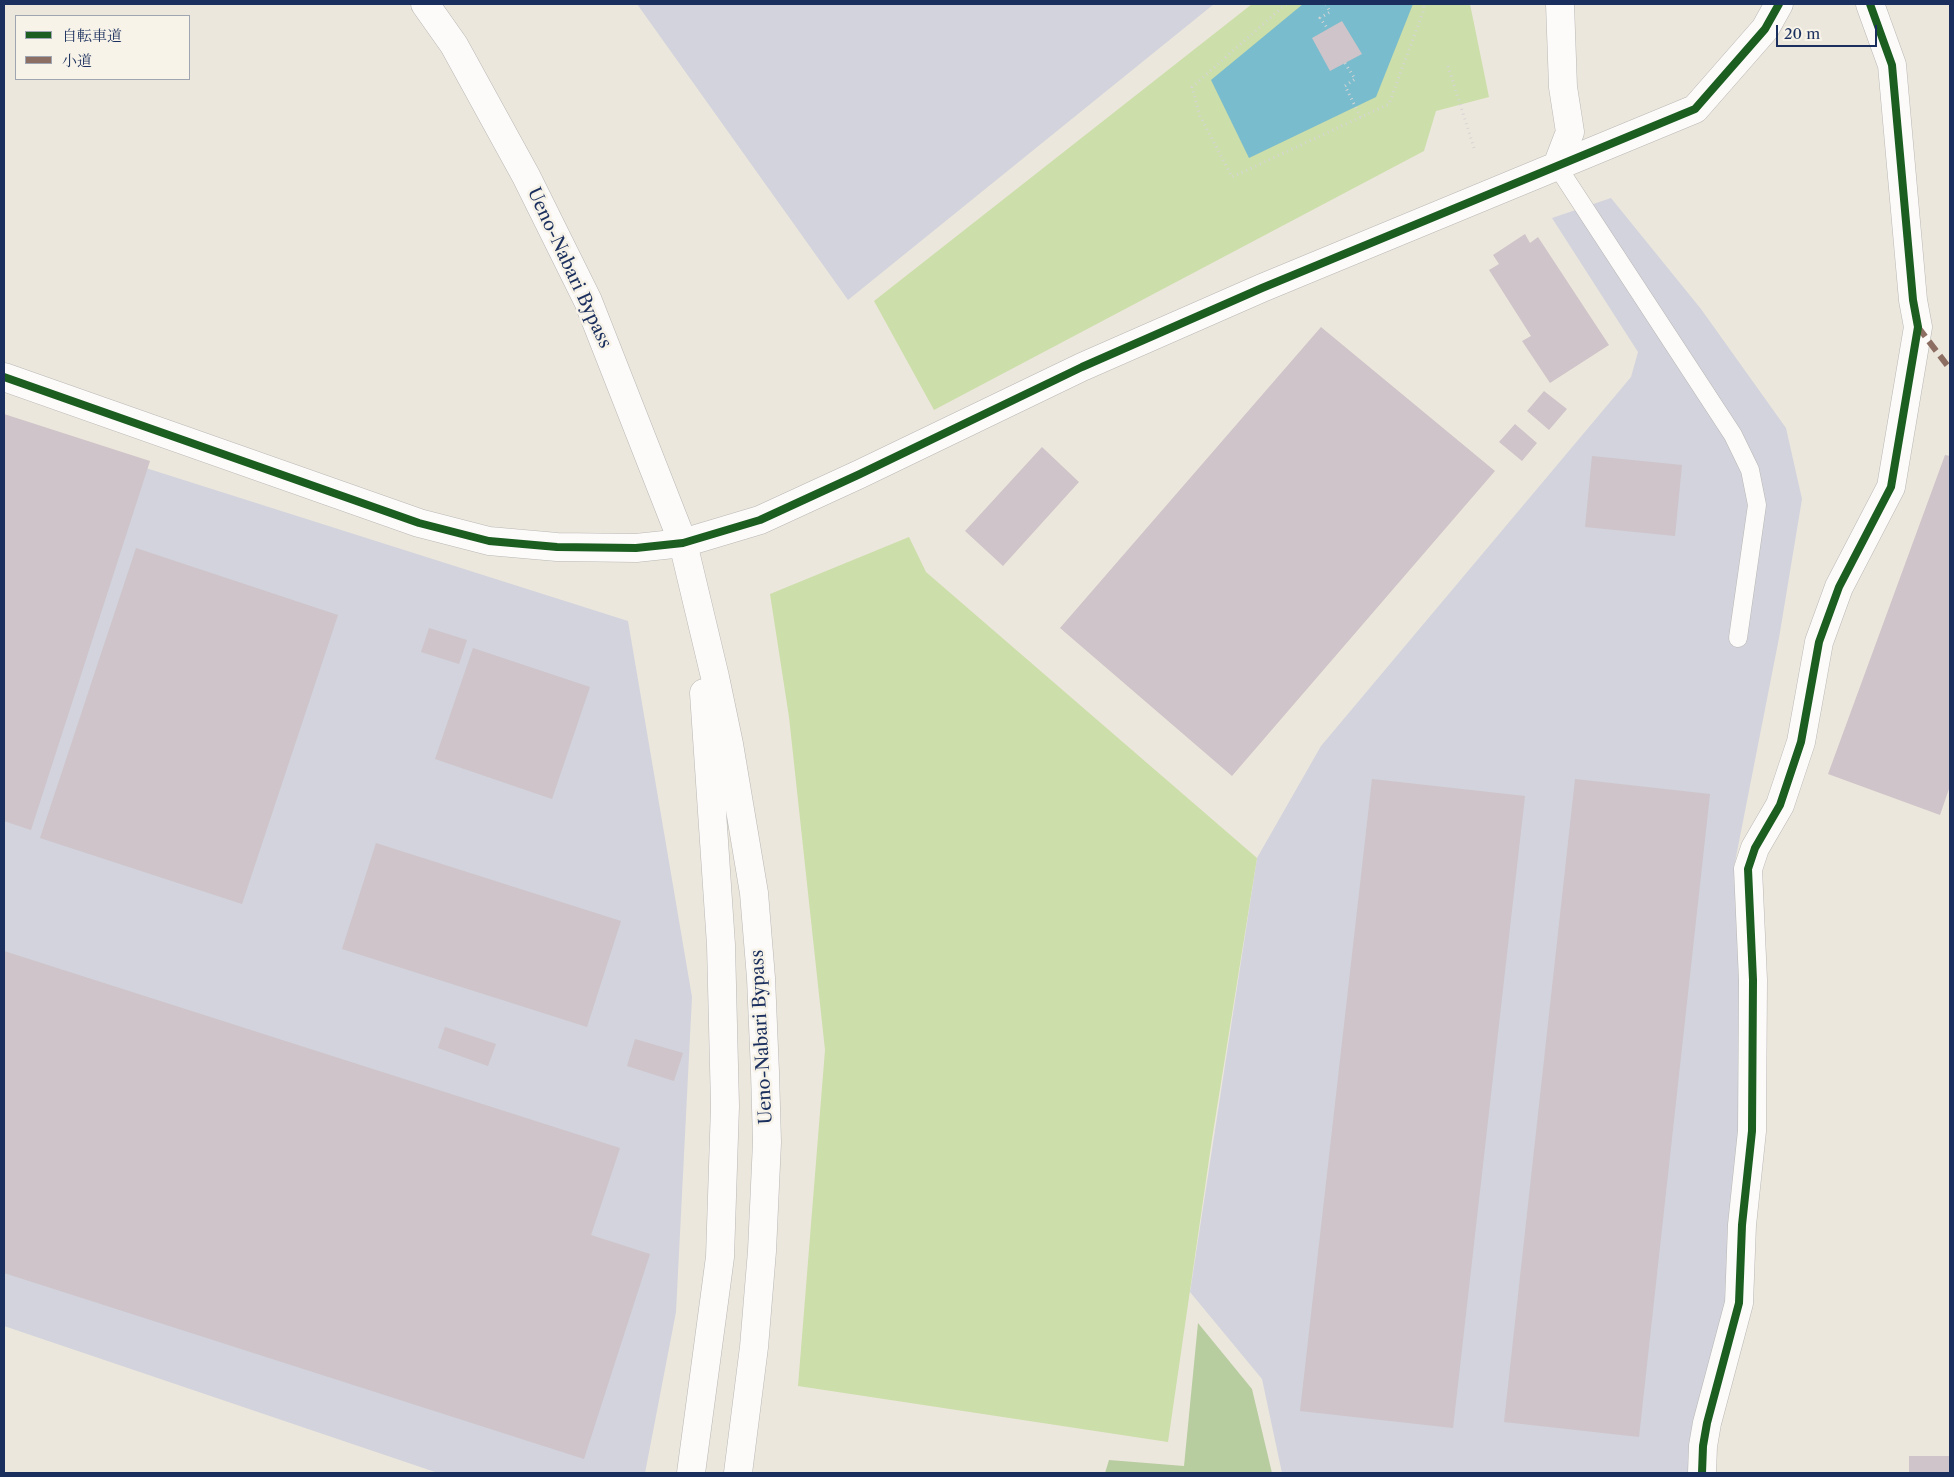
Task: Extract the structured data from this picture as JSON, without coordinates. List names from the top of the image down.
{
  "streets": {
    "main road": ["Ueno-Nabari Bypass"]
  },
  "legend": ["自転車道", "小道"],
  "scale_bar": "20 m"
}
